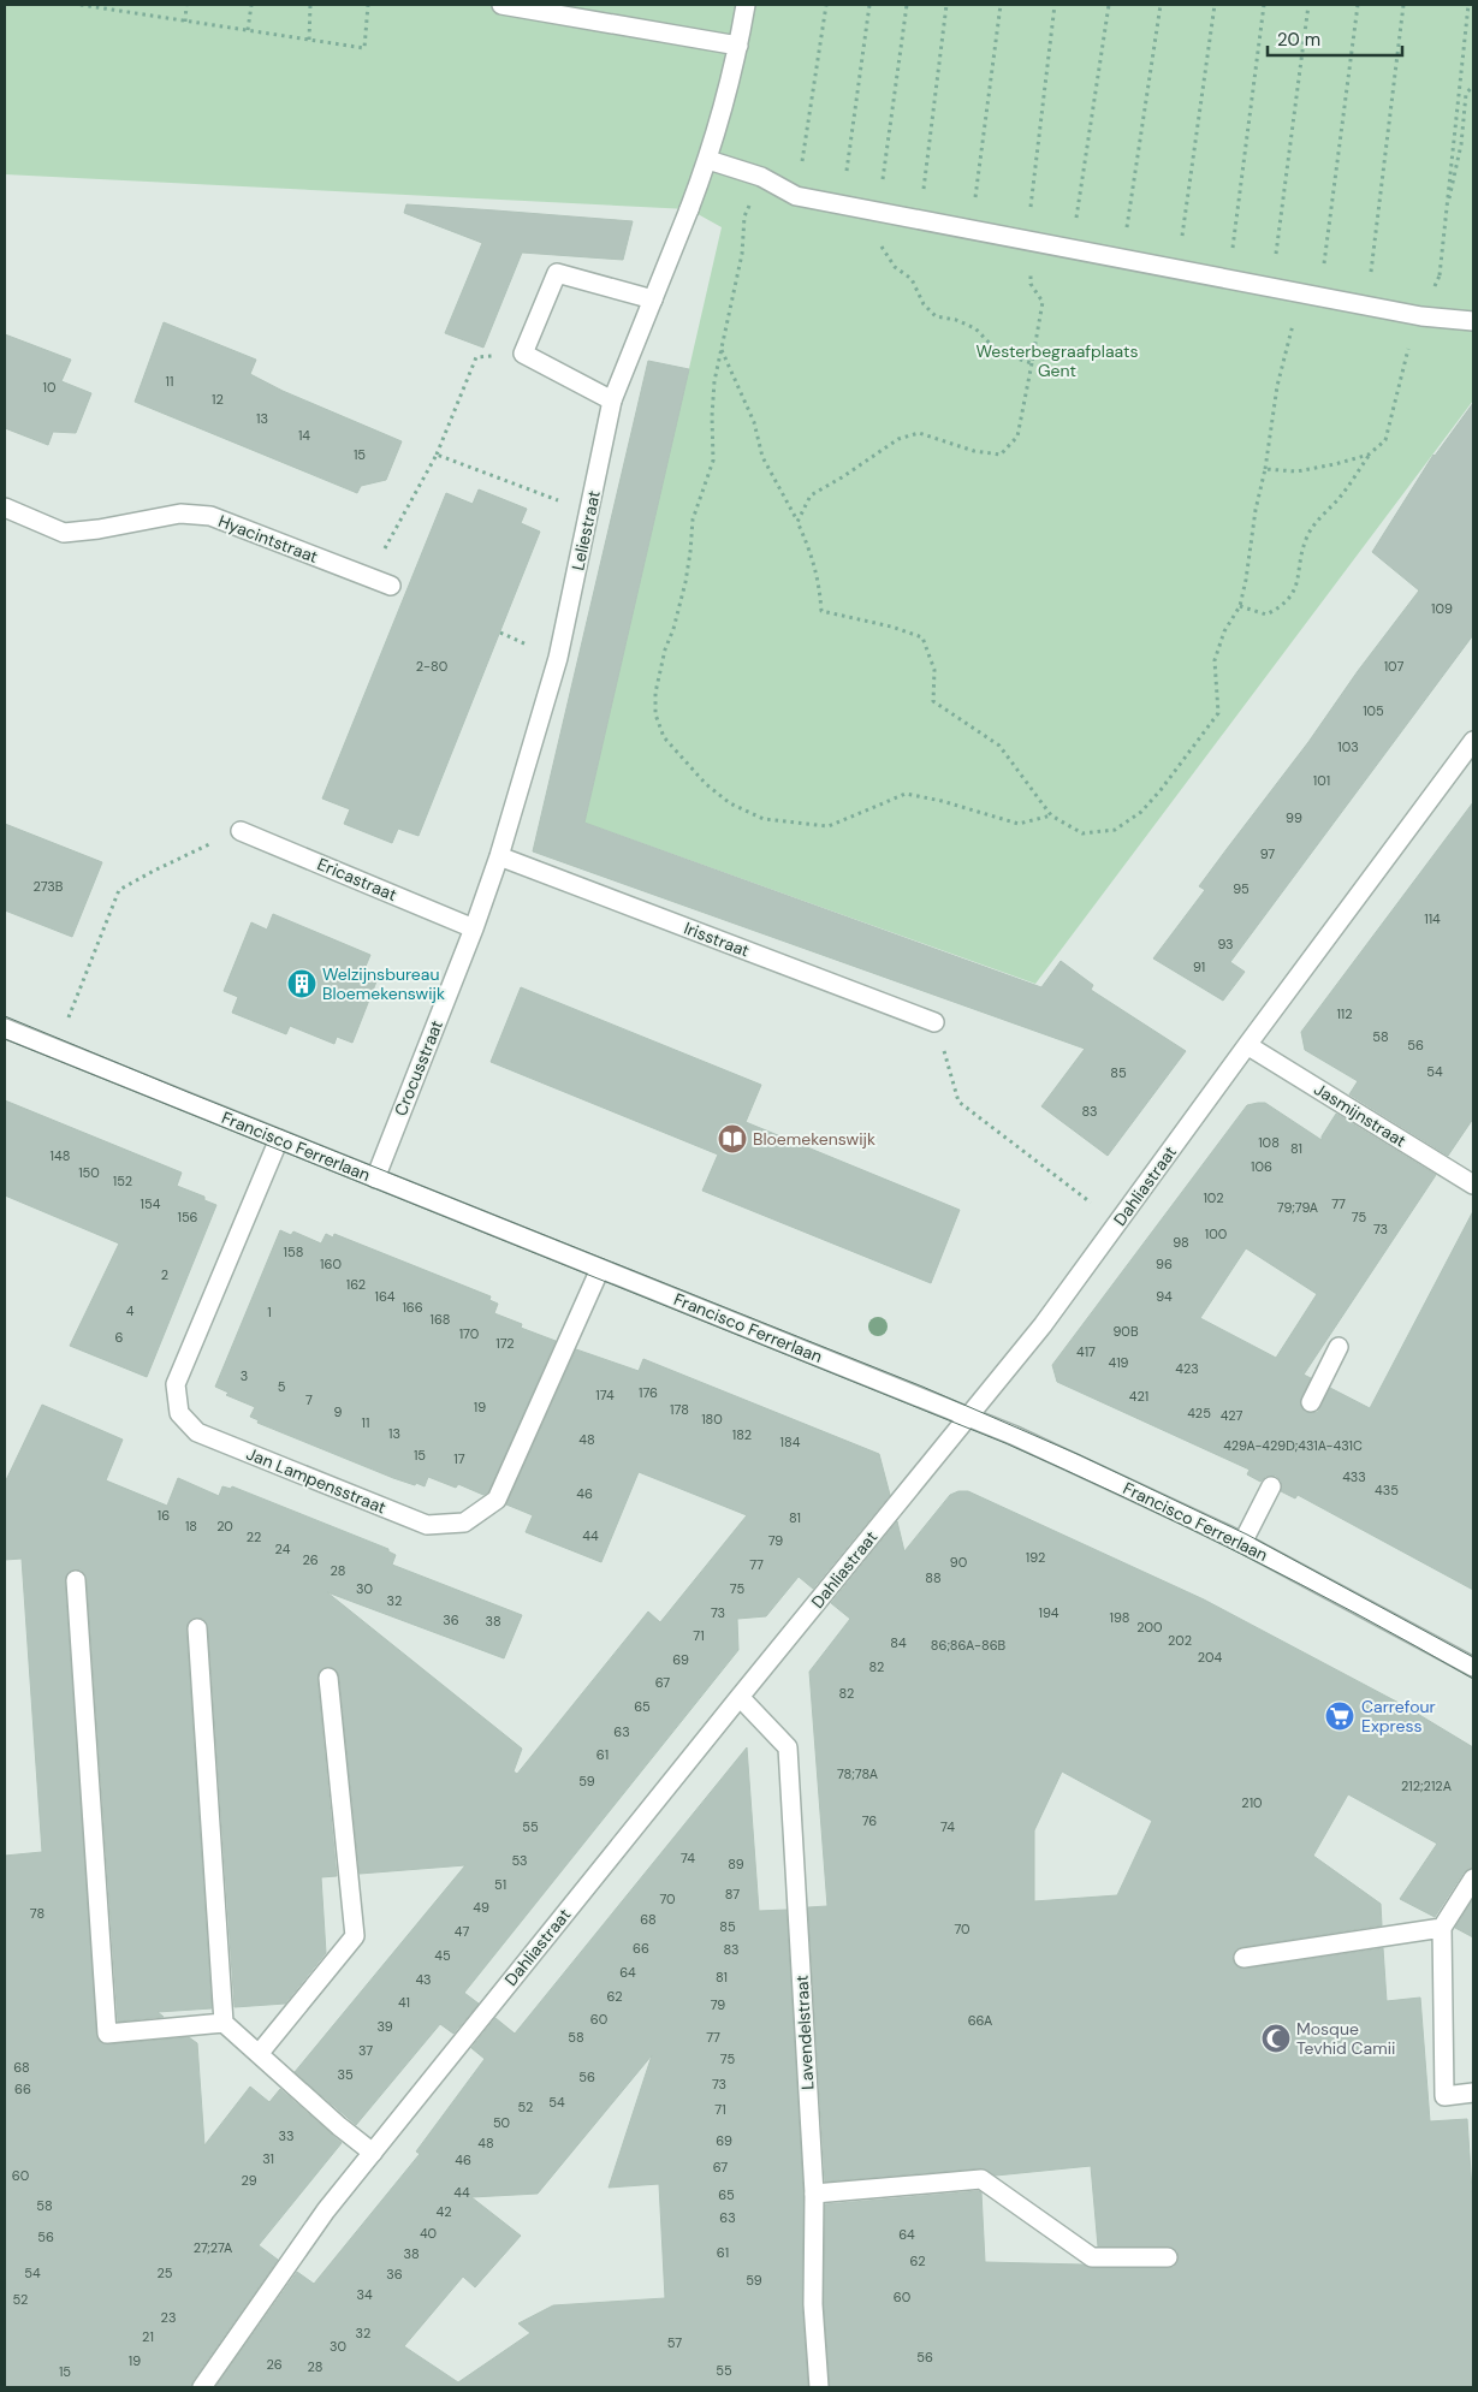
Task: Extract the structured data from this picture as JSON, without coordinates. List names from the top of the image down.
{
  "streets": {
    "street": [
      "Leliestraat",
      "Hyacintstraat",
      "Ericastraat",
      "Irisstraat",
      "Crocusstraat",
      "Jasmijnstraat",
      "Francisco Ferrerlaan",
      "Dahliastraat",
      "Jan Lampensstraat",
      "Lavendelstraat"
    ]
  },
  "crossings": [
    ["Leliestraat", "Irisstraat"],
    ["Leliestraat", "Crocusstraat"],
    ["Ericastraat", "Crocusstraat"],
    ["Irisstraat", "Crocusstraat"],
    ["Crocusstraat", "Francisco Ferrerlaan"],
    ["Jasmijnstraat", "Dahliastraat"],
    ["Francisco Ferrerlaan", "Dahliastraat"],
    ["Francisco Ferrerlaan", "Jan Lampensstraat"],
    ["Dahliastraat", "Lavendelstraat"]
  ],
  "parks": ["Westerbegraafplaats Gent"],
  "places": {
    "building": ["Welzijnsbureau Bloemekenswijk"],
    "library": ["Bloemekenswijk"],
    "supermarket": ["Carrefour Express"],
    "mosque": ["Mosque Tevhid Camii"]
  },
  "house_numbers": [
    "11",
    "10",
    "12",
    "13",
    "14",
    "15",
    "109",
    "2-80",
    "107",
    "105",
    "103",
    "101",
    "99",
    "97",
    "273B",
    "95",
    "114",
    "93",
    "91",
    "112",
    "58",
    "56",
    "54",
    "85",
    "83",
    "108",
    "81",
    "148",
    "106",
    "150",
    "152",
    "102",
    "154",
    "77",
    "79;79A",
    "156",
    "75",
    "73",
    "100",
    "98",
    "158",
    "160",
    "96",
    "2",
    "162",
    "164",
    "94",
    "166",
    "4",
    "1",
    "168",
    "90B",
    "170",
    "6",
    "172",
    "417",
    "419",
    "423",
    "3",
    "5",
    "176",
    "174",
    "421",
    "7",
    "19",
    "178",
    "9",
    "425",
    "427",
    "180",
    "11",
    "13",
    "182",
    "48",
    "184",
    "429A-429D;431A-431C",
    "15",
    "17",
    "433",
    "435",
    "46",
    "16",
    "81",
    "18",
    "20",
    "44",
    "22",
    "79",
    "24",
    "192",
    "26",
    "90",
    "77",
    "28",
    "88",
    "30",
    "75",
    "32",
    "73",
    "194",
    "198",
    "36",
    "38",
    "200",
    "71",
    "202",
    "84",
    "86;86A-86B",
    "204",
    "69",
    "82",
    "67",
    "82",
    "65",
    "63",
    "61",
    "78;78A",
    "59",
    "212;212A",
    "210",
    "76",
    "55",
    "74",
    "74",
    "53",
    "89",
    "51",
    "87",
    "70",
    "49",
    "78",
    "68",
    "85",
    "70",
    "47",
    "66",
    "83",
    "45",
    "64",
    "81",
    "43",
    "62",
    "41",
    "79",
    "60",
    "66A",
    "39",
    "58",
    "77",
    "37",
    "75",
    "68",
    "35",
    "56",
    "73",
    "66",
    "54",
    "52",
    "71",
    "50",
    "33",
    "69",
    "48",
    "31",
    "46",
    "67",
    "60",
    "29",
    "44",
    "65",
    "58",
    "42",
    "63",
    "40",
    "64",
    "56",
    "27;27A",
    "61",
    "38",
    "62",
    "54",
    "25",
    "36",
    "59",
    "34",
    "60",
    "52",
    "23",
    "32",
    "21",
    "57",
    "30",
    "56",
    "19",
    "26",
    "28",
    "55",
    "15"
  ],
  "scale_bar": "20 m"
}
